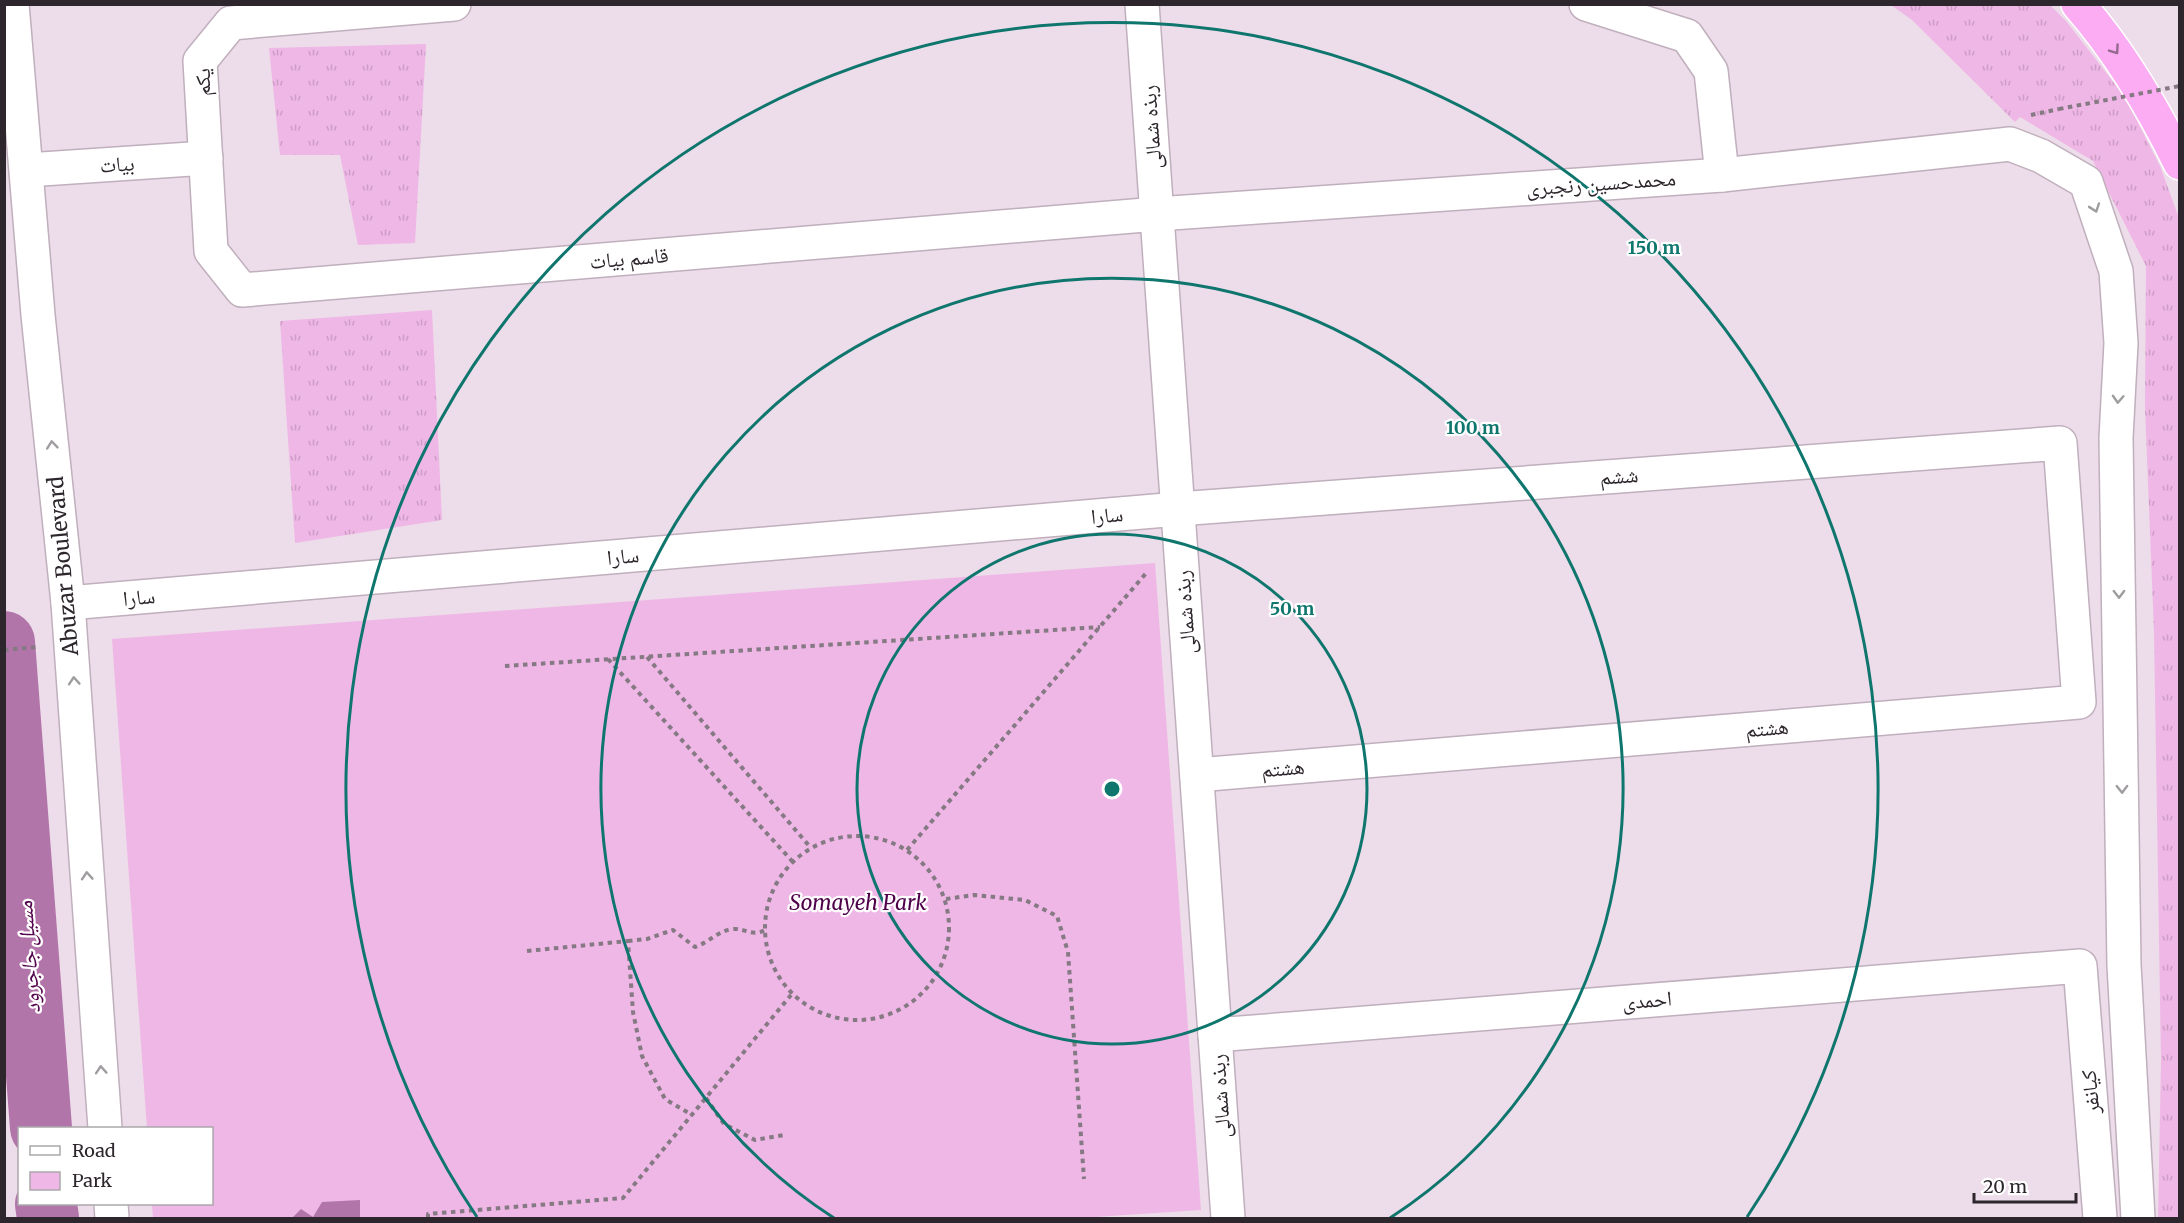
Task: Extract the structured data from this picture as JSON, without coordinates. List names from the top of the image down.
{
  "streets": {
    "street": [
      "یکم",
      "ربذه شمالی",
      "بیات",
      "محمدحسین رنجبری",
      "قاسم بیات",
      "ششم",
      "سارا",
      "Abuzar Boulevard",
      "هشتم",
      "احمدی",
      "کیانفر"
    ]
  },
  "crossings": [
    ["یکم", "بیات"],
    ["یکم", "قاسم بیات"],
    ["ربذه شمالی", "محمدحسین رنجبری"],
    ["ربذه شمالی", "قاسم بیات"],
    ["ربذه شمالی", "ششم"],
    ["ربذه شمالی", "سارا"],
    ["ربذه شمالی", "هشتم"],
    ["ربذه شمالی", "احمدی"],
    ["بیات", "قاسم بیات"],
    ["بیات", "Abuzar Boulevard"],
    ["محمدحسین رنجبری", "قاسم بیات"],
    ["ششم", "سارا"],
    ["ششم", "هشتم"],
    ["سارا", "Abuzar Boulevard"],
    ["احمدی", "کیانفر"]
  ],
  "one_way": ["Abuzar Boulevard"],
  "water": ["مسیل جاجرود"],
  "parks": ["Somayeh Park"],
  "legend": ["Road", "Park"],
  "scale_bar": "20 m",
  "rings": ["150 m", "100 m", "50 m"]
}
